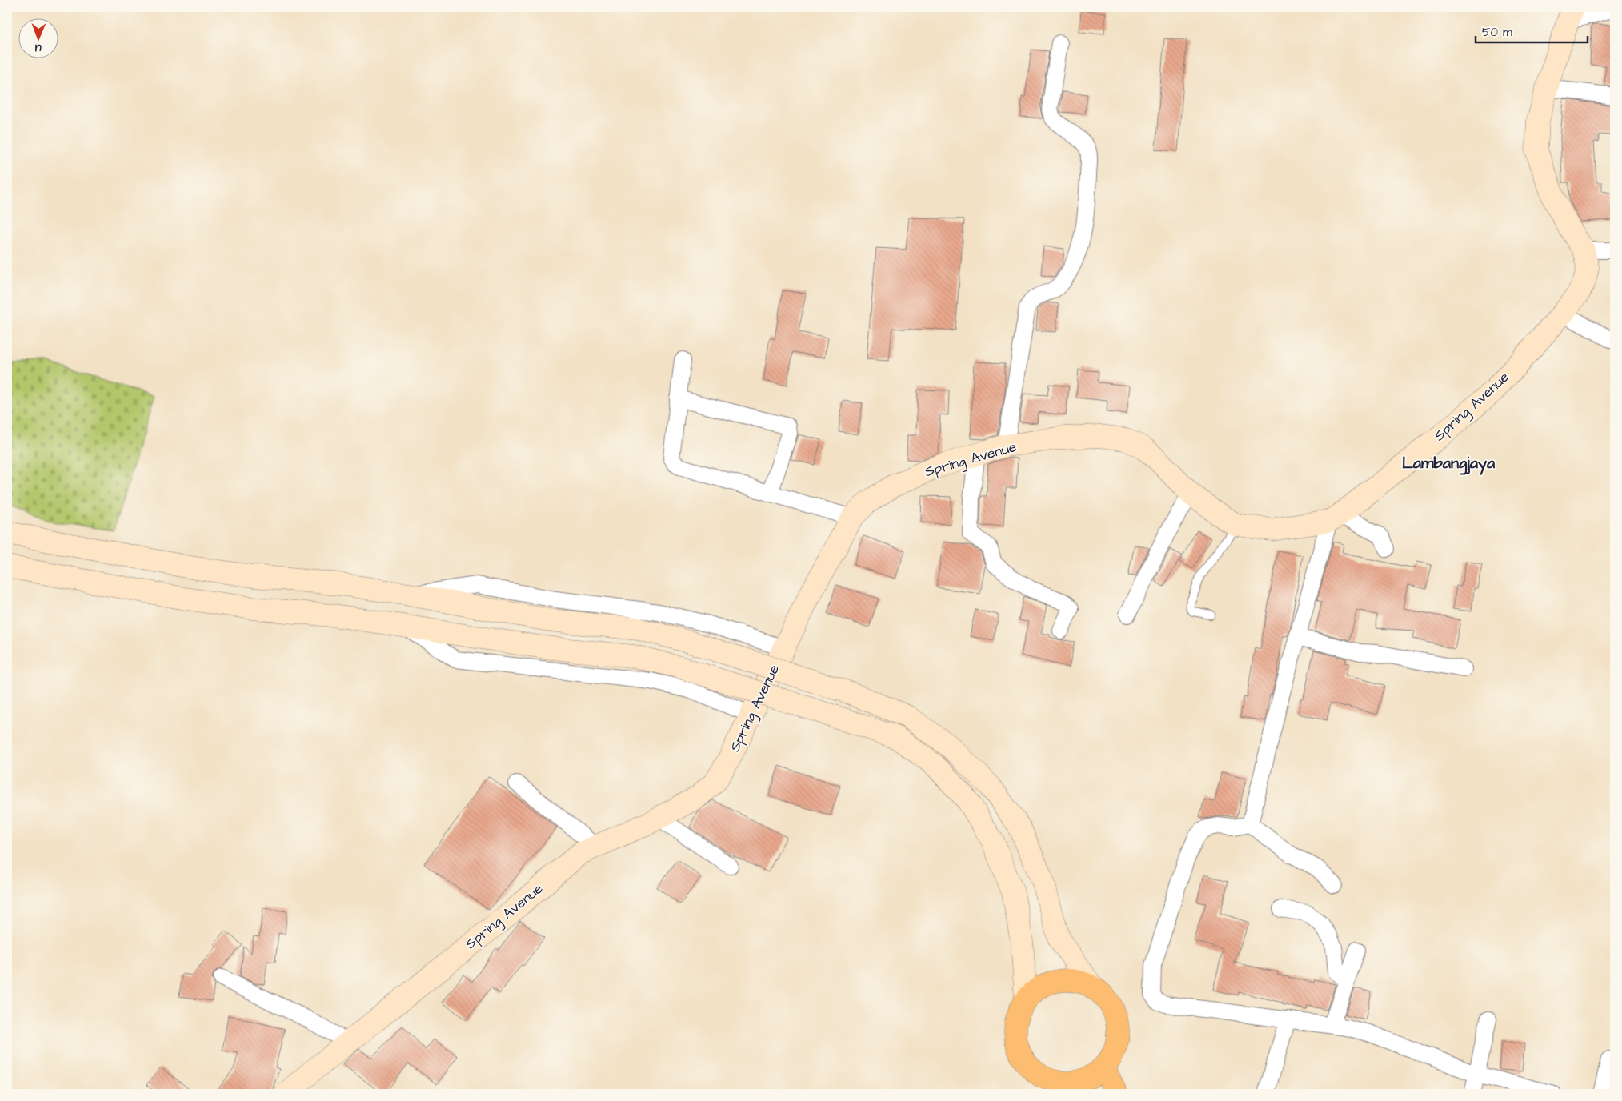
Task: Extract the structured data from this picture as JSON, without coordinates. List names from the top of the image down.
{
  "streets": {
    "street": ["Spring Avenue"]
  },
  "districts": ["Lambangjaya"],
  "scale_bar": "50 m",
  "north": "bottom"
}
